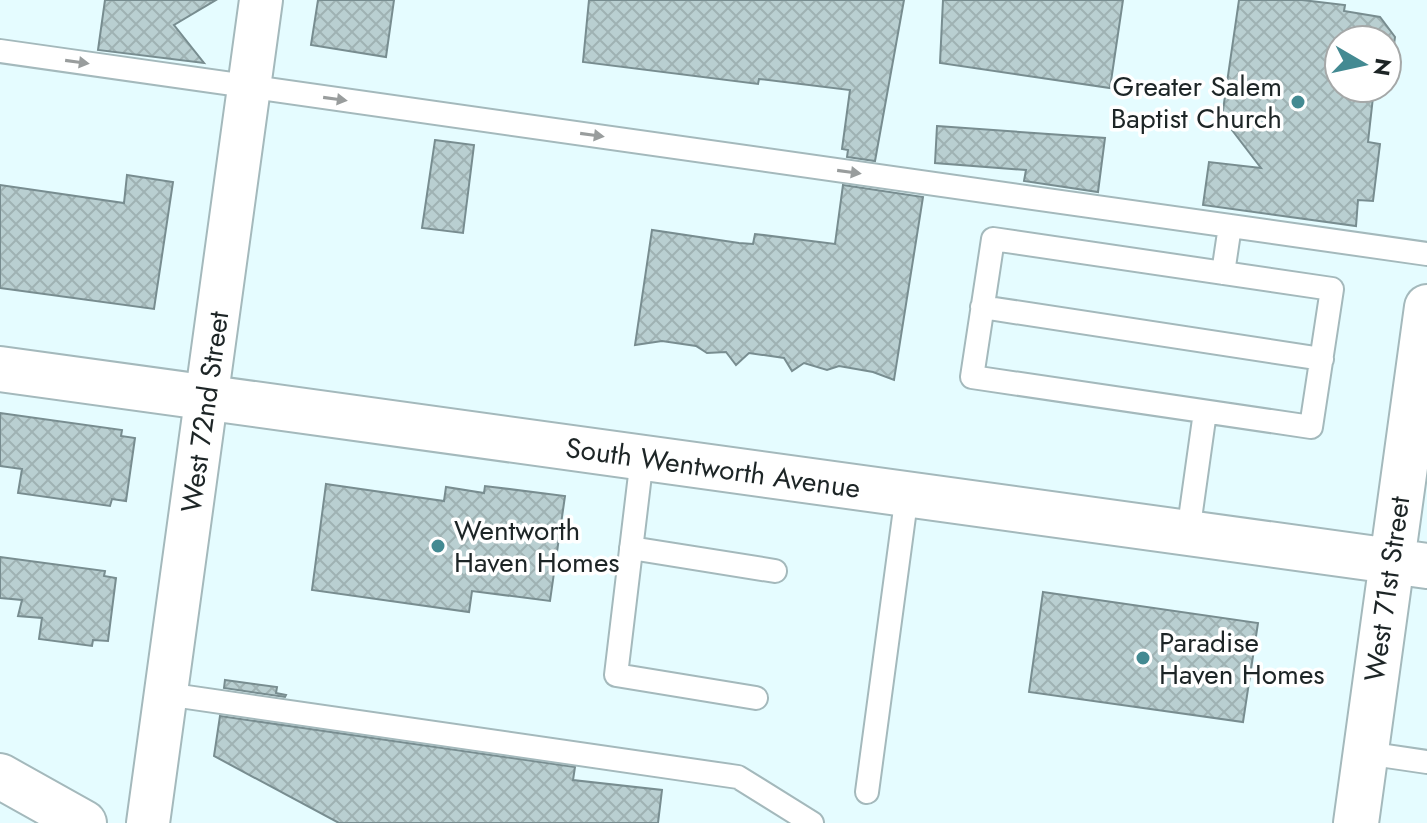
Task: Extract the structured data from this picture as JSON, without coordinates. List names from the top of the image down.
{
  "streets": {
    "street": ["West 72nd Street", "South Wentworth Avenue", "West 71st Street"]
  },
  "crossings": [
    ["West 72nd Street", "South Wentworth Avenue"],
    ["South Wentworth Avenue", "West 71st Street"]
  ],
  "places": ["Greater Salem Baptist Church", "Wentworth Haven Homes", "Paradise Haven Homes"],
  "north": "right"
}
